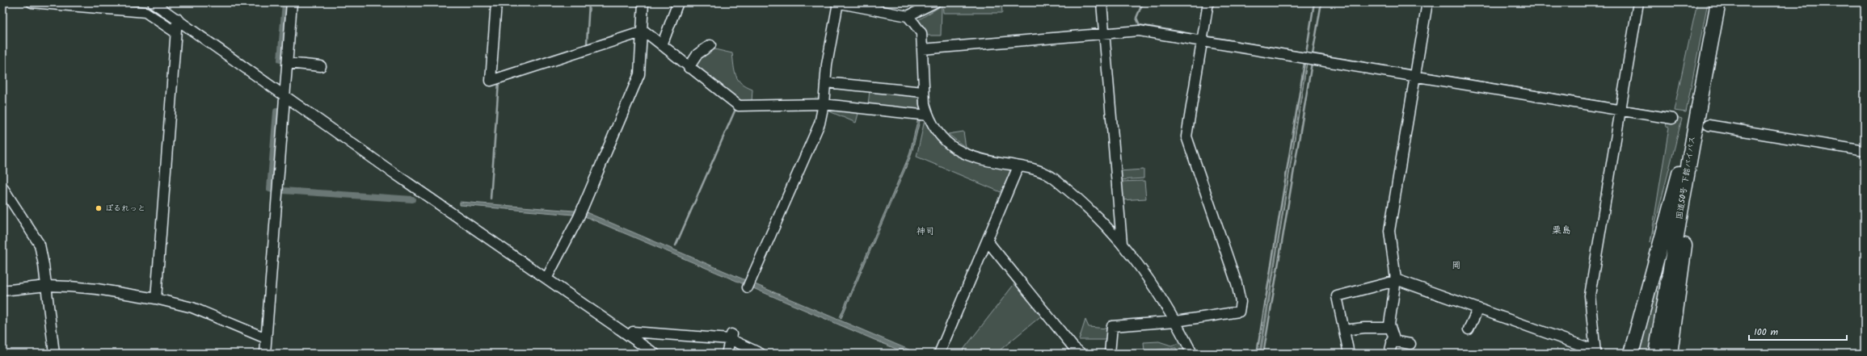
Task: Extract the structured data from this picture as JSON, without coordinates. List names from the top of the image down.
{
  "streets": {
    "highway": ["国道50号 下館バイパス"]
  },
  "districts": ["栗島", "神司", "岡"],
  "places": ["ぽるれっと"],
  "scale_bar": "100 m"
}
